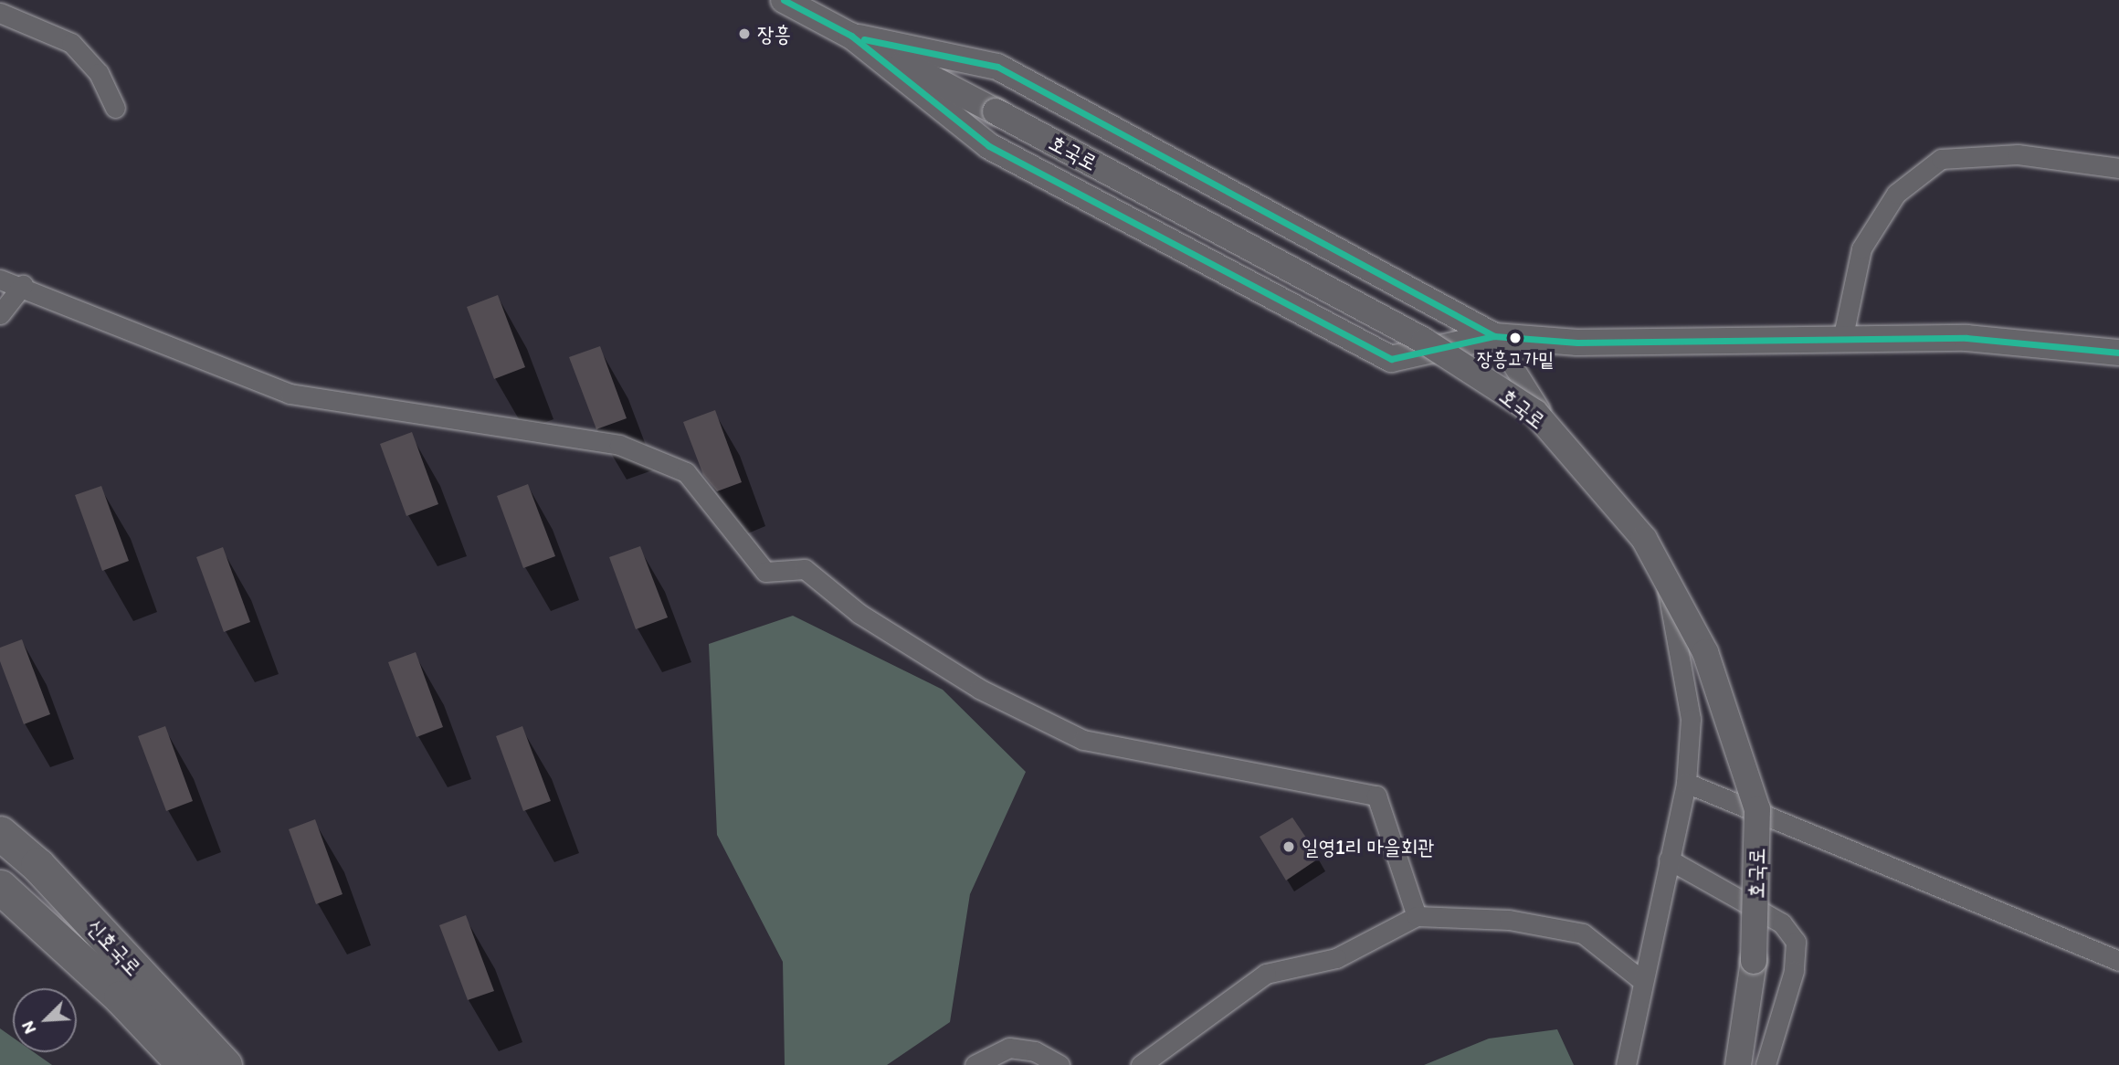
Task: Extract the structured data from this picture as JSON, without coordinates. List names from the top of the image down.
{
  "streets": {
    "highway": ["신호국로"],
    "main road": ["호국로"]
  },
  "places": ["장흥", "장흥고가밑", "일영1리 마을회관"],
  "north": "bottom left"
}
